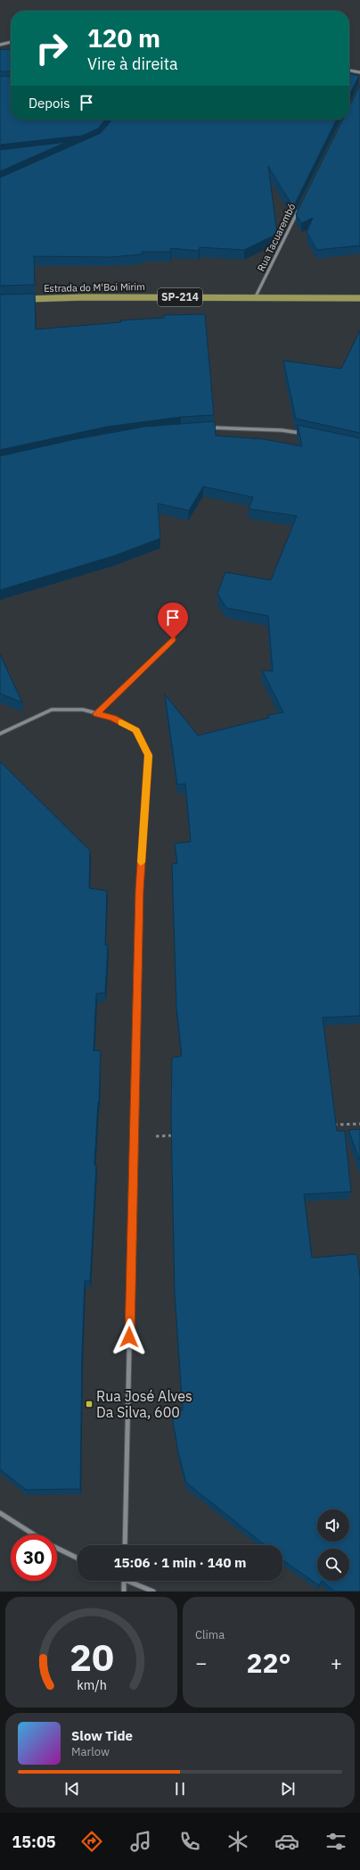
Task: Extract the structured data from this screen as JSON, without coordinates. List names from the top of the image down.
{
  "streets": {
    "main road": ["Estrada do M'Boi Mirim", "SP-214"],
    "street": ["Rua Tacuarembó"]
  },
  "crossings": [
    ["Rua Tacuarembó", "Estrada do M'Boi Mirim"]
  ],
  "places": {
    "transit": ["Rua José Alves Da Silva, 600"]
  },
  "page": {
    "turn": ["120 m", "Vire à direita"],
    "then": "Depois",
    "limit": "30",
    "trip": "15:06 · 1 min · 140 m",
    "tile": "Clima",
    "heat": ["−", "22°", "+"],
    "song": ["Slow Tide", "Marlow"],
    "tabs": "15:05",
    "gauge": ["20", "km/h"]
  }
}
